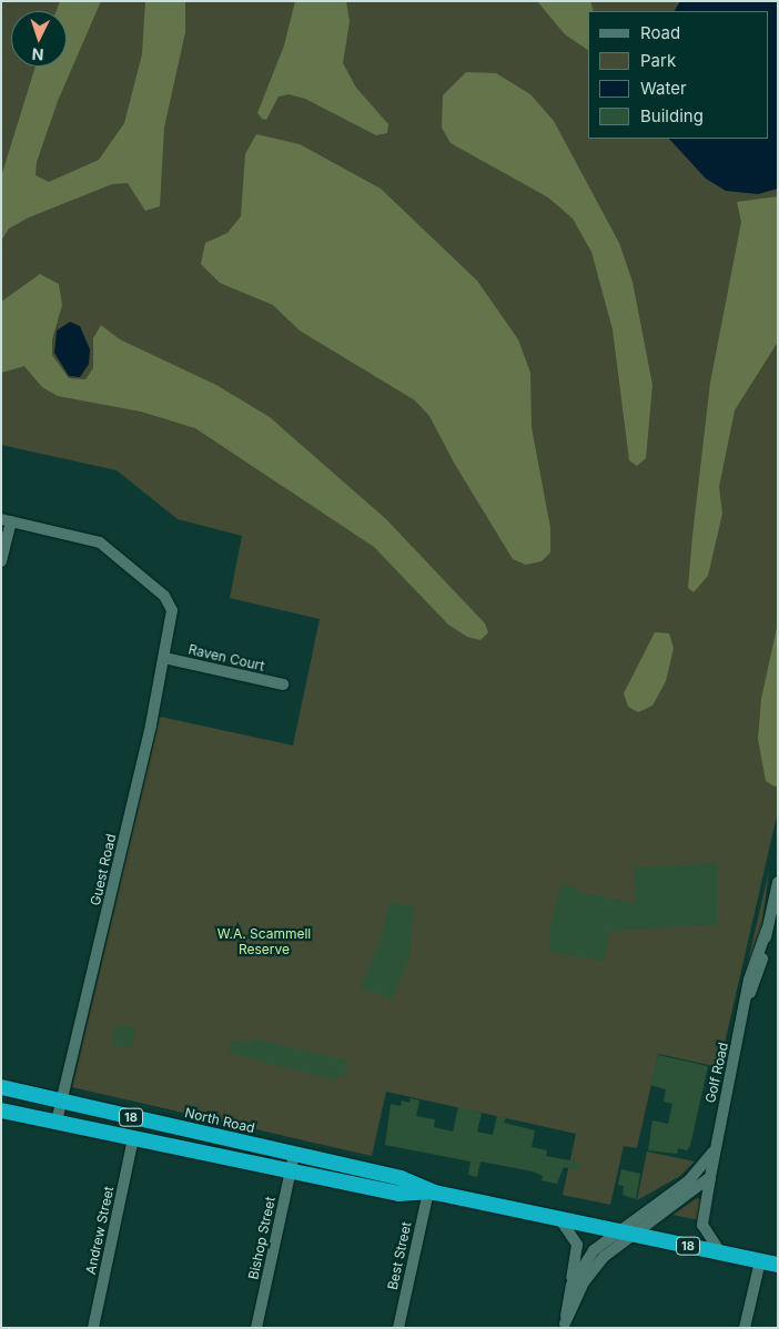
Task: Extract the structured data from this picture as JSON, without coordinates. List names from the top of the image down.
{
  "streets": {
    "highway": ["18", "North Road"],
    "street": [
      "Raven Court",
      "Guest Road",
      "Golf Road",
      "Andrew Street",
      "Bishop Street",
      "Best Street"
    ]
  },
  "crossings": [
    ["Raven Court", "Guest Road"],
    ["Guest Road", "North Road"],
    ["Golf Road", "North Road"],
    ["North Road", "Andrew Street"],
    ["North Road", "Bishop Street"],
    ["North Road", "Best Street"]
  ],
  "parks": ["W.A. Scammell Reserve"],
  "legend": [
    "Road",
    "Park",
    "Water",
    "Building"
  ],
  "north": "bottom"
}
